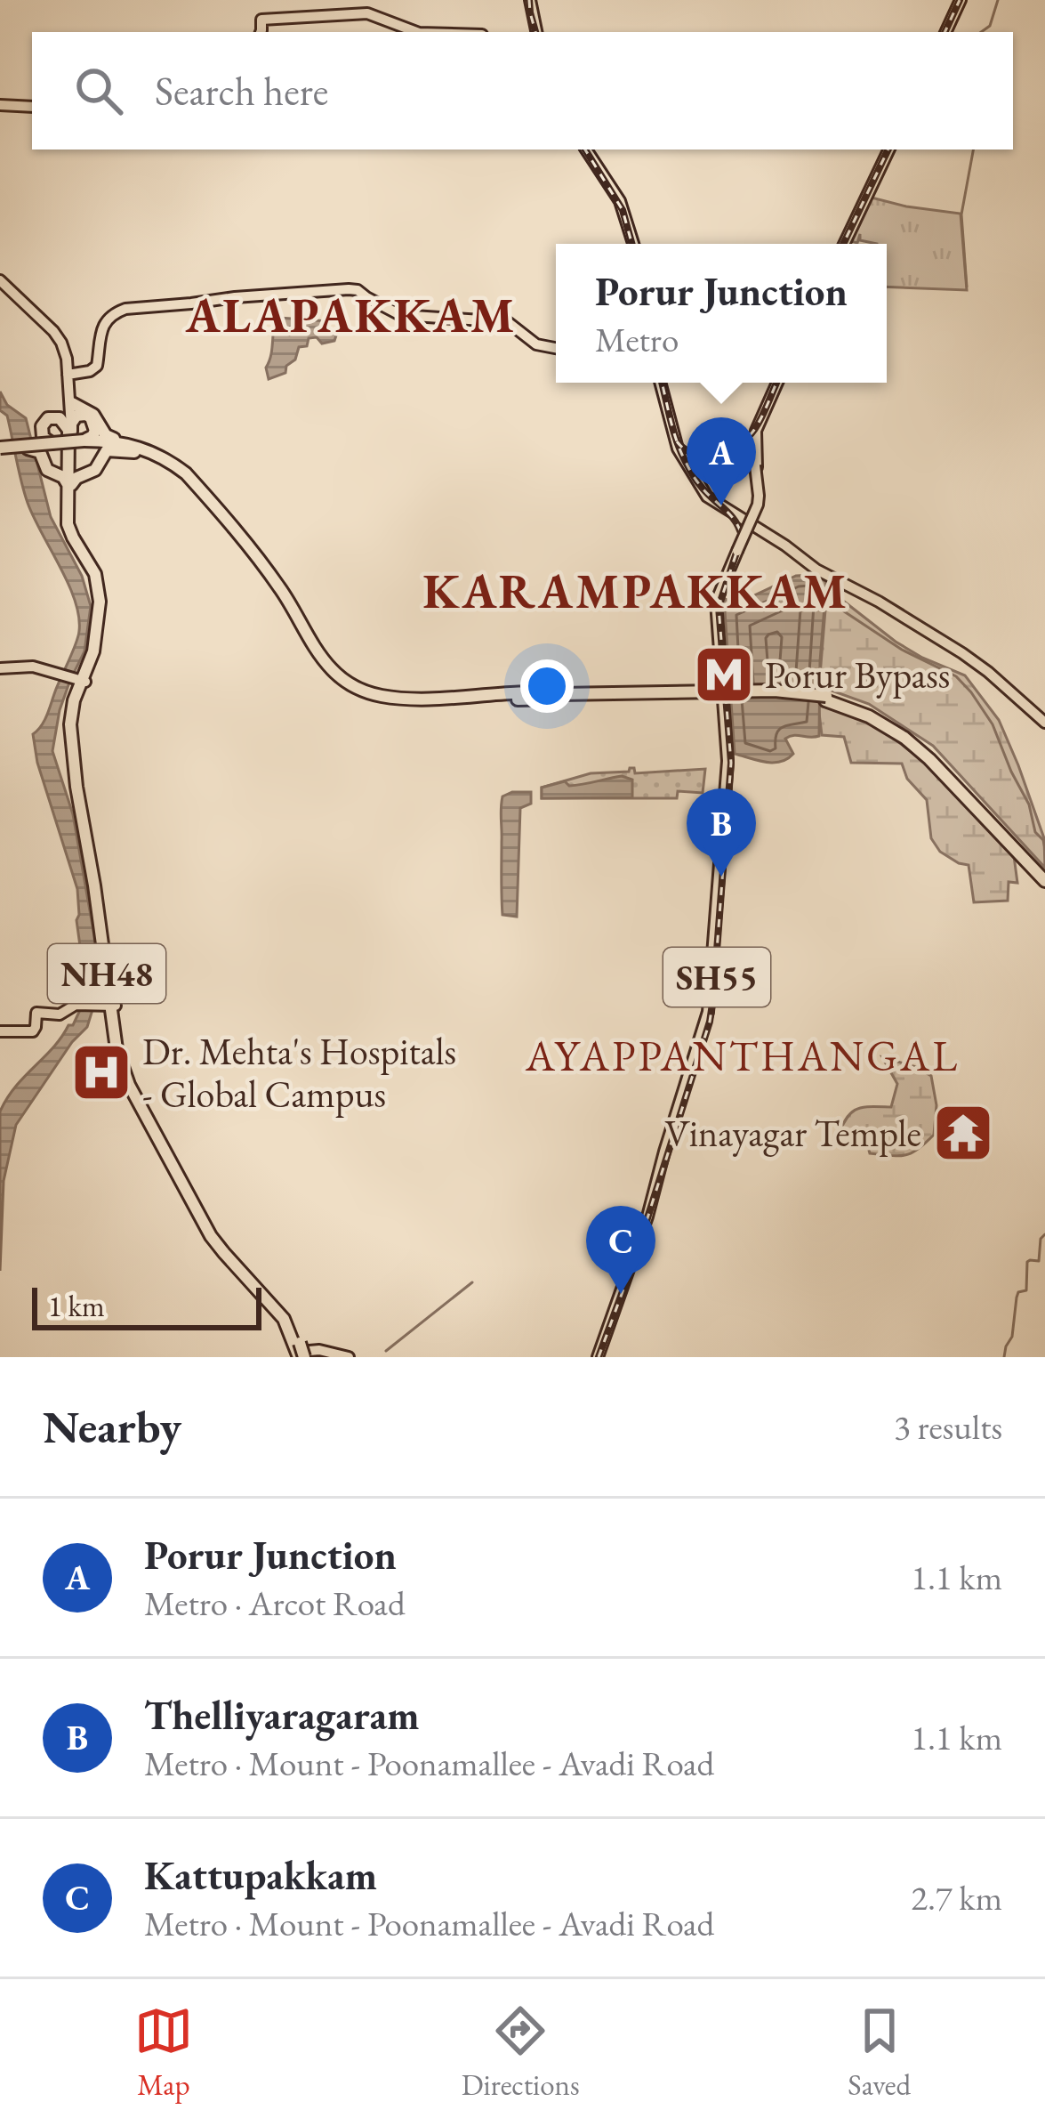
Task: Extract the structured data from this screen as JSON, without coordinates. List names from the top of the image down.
{
  "streets": {
    "highway": ["NH48"],
    "main road": ["SH55"]
  },
  "districts": ["ALAPAKKAM", "KARAMPAKKAM", "AYAPPANTHANGAL"],
  "places": {
    "metro station": ["Porur Bypass"],
    "hospital": ["Dr. Mehta's Hospitals - Global Campus"],
    "temple": ["Vinayagar Temple"]
  },
  "scale_bar": "1 km",
  "page": {
    "search": "Search here",
    "popup": ["Porur Junction", "Metro"],
    "pins": ["A", "B", "C"],
    "scale": "1 km",
    "heading": ["Nearby", "3 results"],
    "list": [
      {
        "mark": "A",
        "name": "Porur Junction",
        "note": "Metro · Arcot Road",
        "value": "1.1 km"
      },
      {
        "mark": "B",
        "name": "Thelliyaragaram",
        "note": "Metro · Mount - Poonamallee - Avadi Road",
        "value": "1.1 km"
      },
      {
        "mark": "C",
        "name": "Kattupakkam",
        "note": "Metro · Mount - Poonamallee - Avadi Road",
        "value": "2.7 km"
      }
    ],
    "nav": ["Map", "Directions", "Saved"]
  }
}
